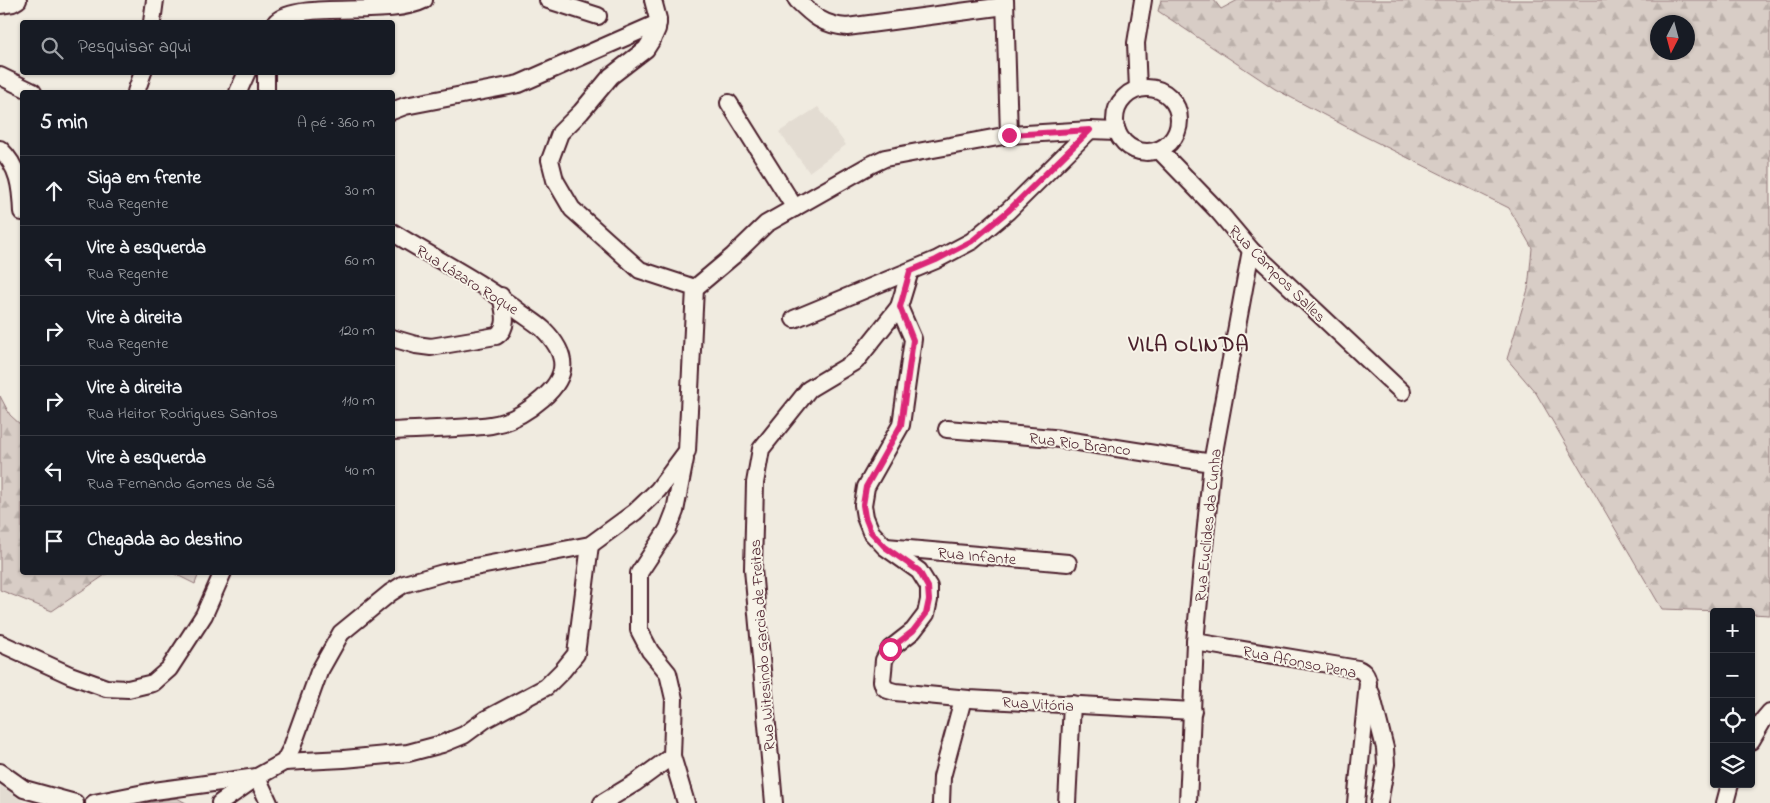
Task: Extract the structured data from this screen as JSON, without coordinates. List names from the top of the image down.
{
  "streets": {
    "street": [
      "Rua Campos Salles",
      "Rua Lázaro Roque",
      "Rua Rio Branco",
      "Rua Euclides da Cunha",
      "Rua Infante",
      "Rua Witesindo Garcia de Freitas",
      "Rua Afonso Pena",
      "Rua Vitória"
    ]
  },
  "crossings": [
    ["Rua Campos Salles", "Rua Euclides da Cunha"],
    ["Rua Rio Branco", "Rua Euclides da Cunha"],
    ["Rua Euclides da Cunha", "Rua Afonso Pena"],
    ["Rua Euclides da Cunha", "Rua Vitória"],
    ["Rua Infante", "Rua Vitória"]
  ],
  "districts": ["VILA OLINDA"],
  "north": "bottom",
  "page": {
    "search": "Pesquisar aqui",
    "heading": ["5 min", "A pé · 360 m"],
    "list": [
      ["Siga em frente", "Rua Regente", "30 m"],
      ["Vire à esquerda", "Rua Regente", "60 m"],
      ["Vire à direita", "Rua Regente", "120 m"],
      ["Vire à direita", "Rua Heitor Rodrigues Santos", "110 m"],
      ["Vire à esquerda", "Rua Fernando Gomes de Sá", "40 m"],
      "Chegada ao destino"
    ],
    "map_buttons": ["+", "−"]
  }
}
